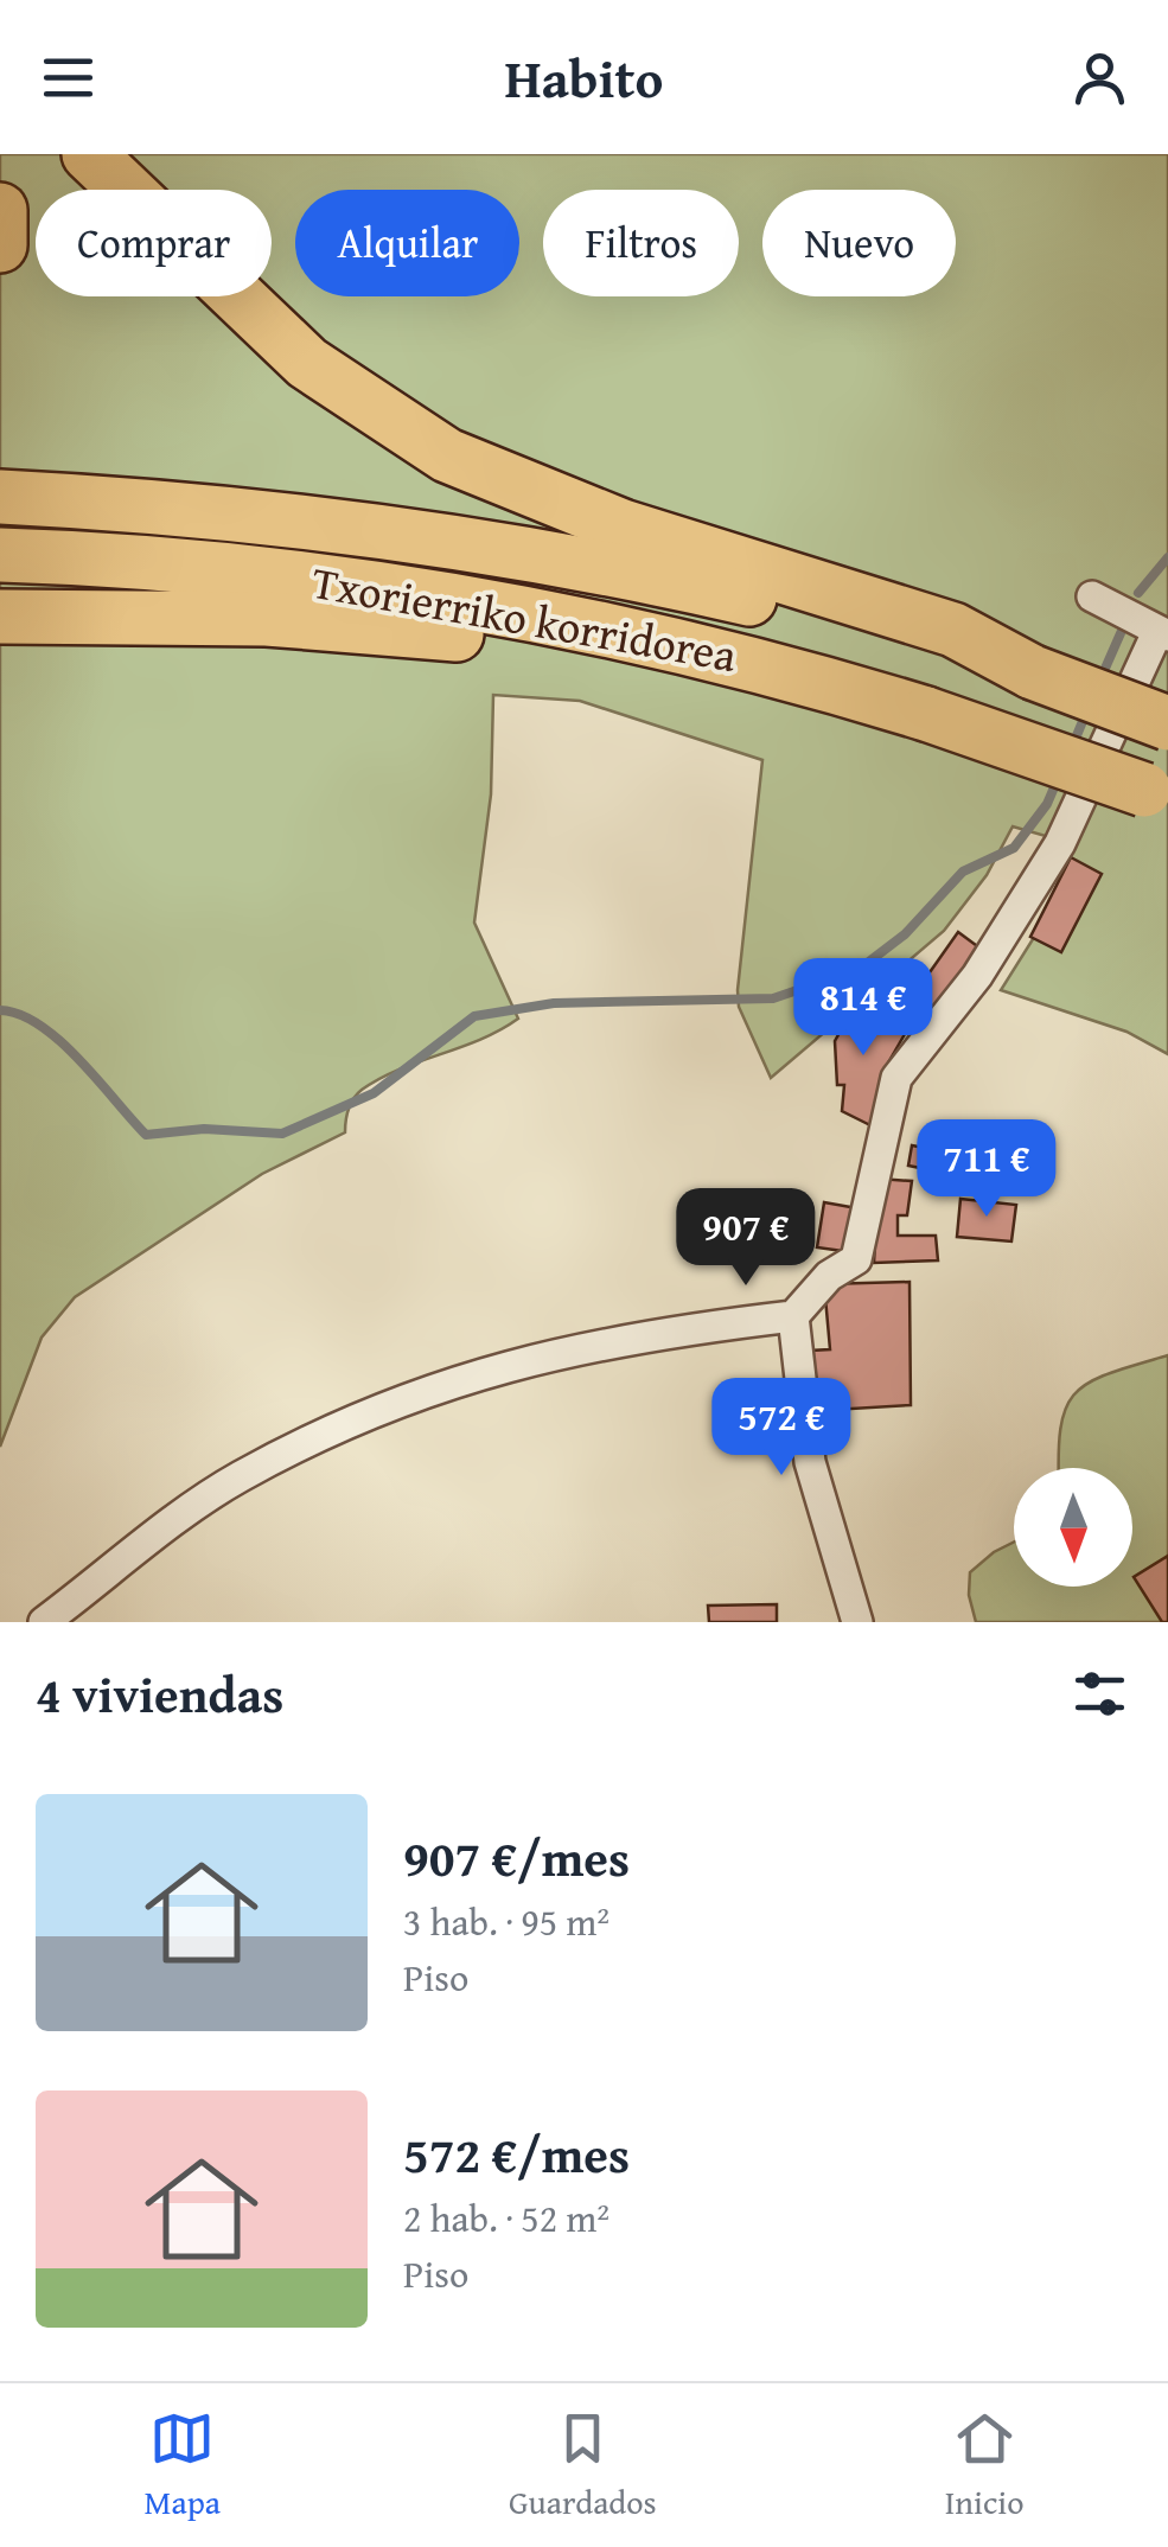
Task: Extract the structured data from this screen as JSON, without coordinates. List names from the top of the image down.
{
  "streets": {
    "highway": ["Txorierriko korridorea"]
  },
  "north": "bottom",
  "page": {
    "header": "Habito",
    "chip": [
      "Comprar",
      "Alquilar",
      "Filtros",
      "Nuevo"
    ],
    "price": [
      "814 €",
      "711 €",
      "907 €",
      "572 €"
    ],
    "heading": "4 viviendas",
    "list": [
      {
        "name": "907 €/mes",
        "note": "3 hab. · 95 m² · Piso"
      },
      {
        "name": "572 €/mes",
        "note": "2 hab. · 52 m² · Piso"
      }
    ],
    "tabs": ["Mapa", "Guardados", "Inicio"]
  }
}
